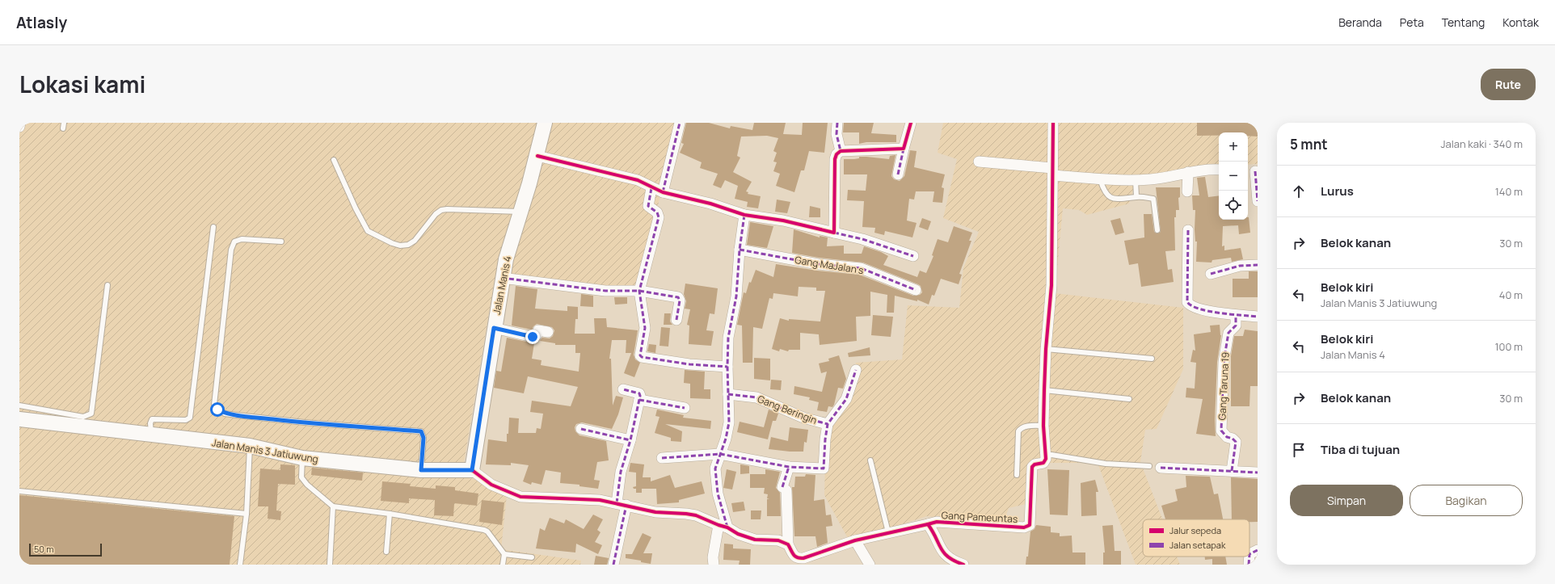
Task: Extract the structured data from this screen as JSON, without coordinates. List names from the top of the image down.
{
  "streets": {
    "street": [
      "Gang MaJalan s",
      "Jalan Manis 4",
      "Gang Taruna 19",
      "Gang Beringin",
      "Jalan Manis 3 Jatiuwung",
      "Gang Pameuntas"
    ]
  },
  "crossings": [
    ["Jalan Manis 4", "Jalan Manis 3 Jatiuwung"]
  ],
  "legend": ["Jalur sepeda", "Jalan setapak"],
  "scale_bar": "50 m",
  "page": {
    "header": "Atlasly",
    "nav": [
      "Beranda",
      "Peta",
      "Tentang",
      "Kontak"
    ],
    "title": "Lokasi kami",
    "buttons": [
      "Rute",
      ["Simpan", "Bagikan"]
    ],
    "heading": ["5 mnt", "Jalan kaki · 340 m"],
    "map_buttons": ["+", "−"],
    "list": [
      ["Lurus", "140 m"],
      ["Belok kanan", "30 m"],
      ["Belok kiri", "Jalan Manis 3 Jatiuwung", "40 m"],
      ["Belok kiri", "Jalan Manis 4", "100 m"],
      ["Belok kanan", "30 m"],
      "Tiba di tujuan"
    ],
    "scale": "50 m"
  }
}
